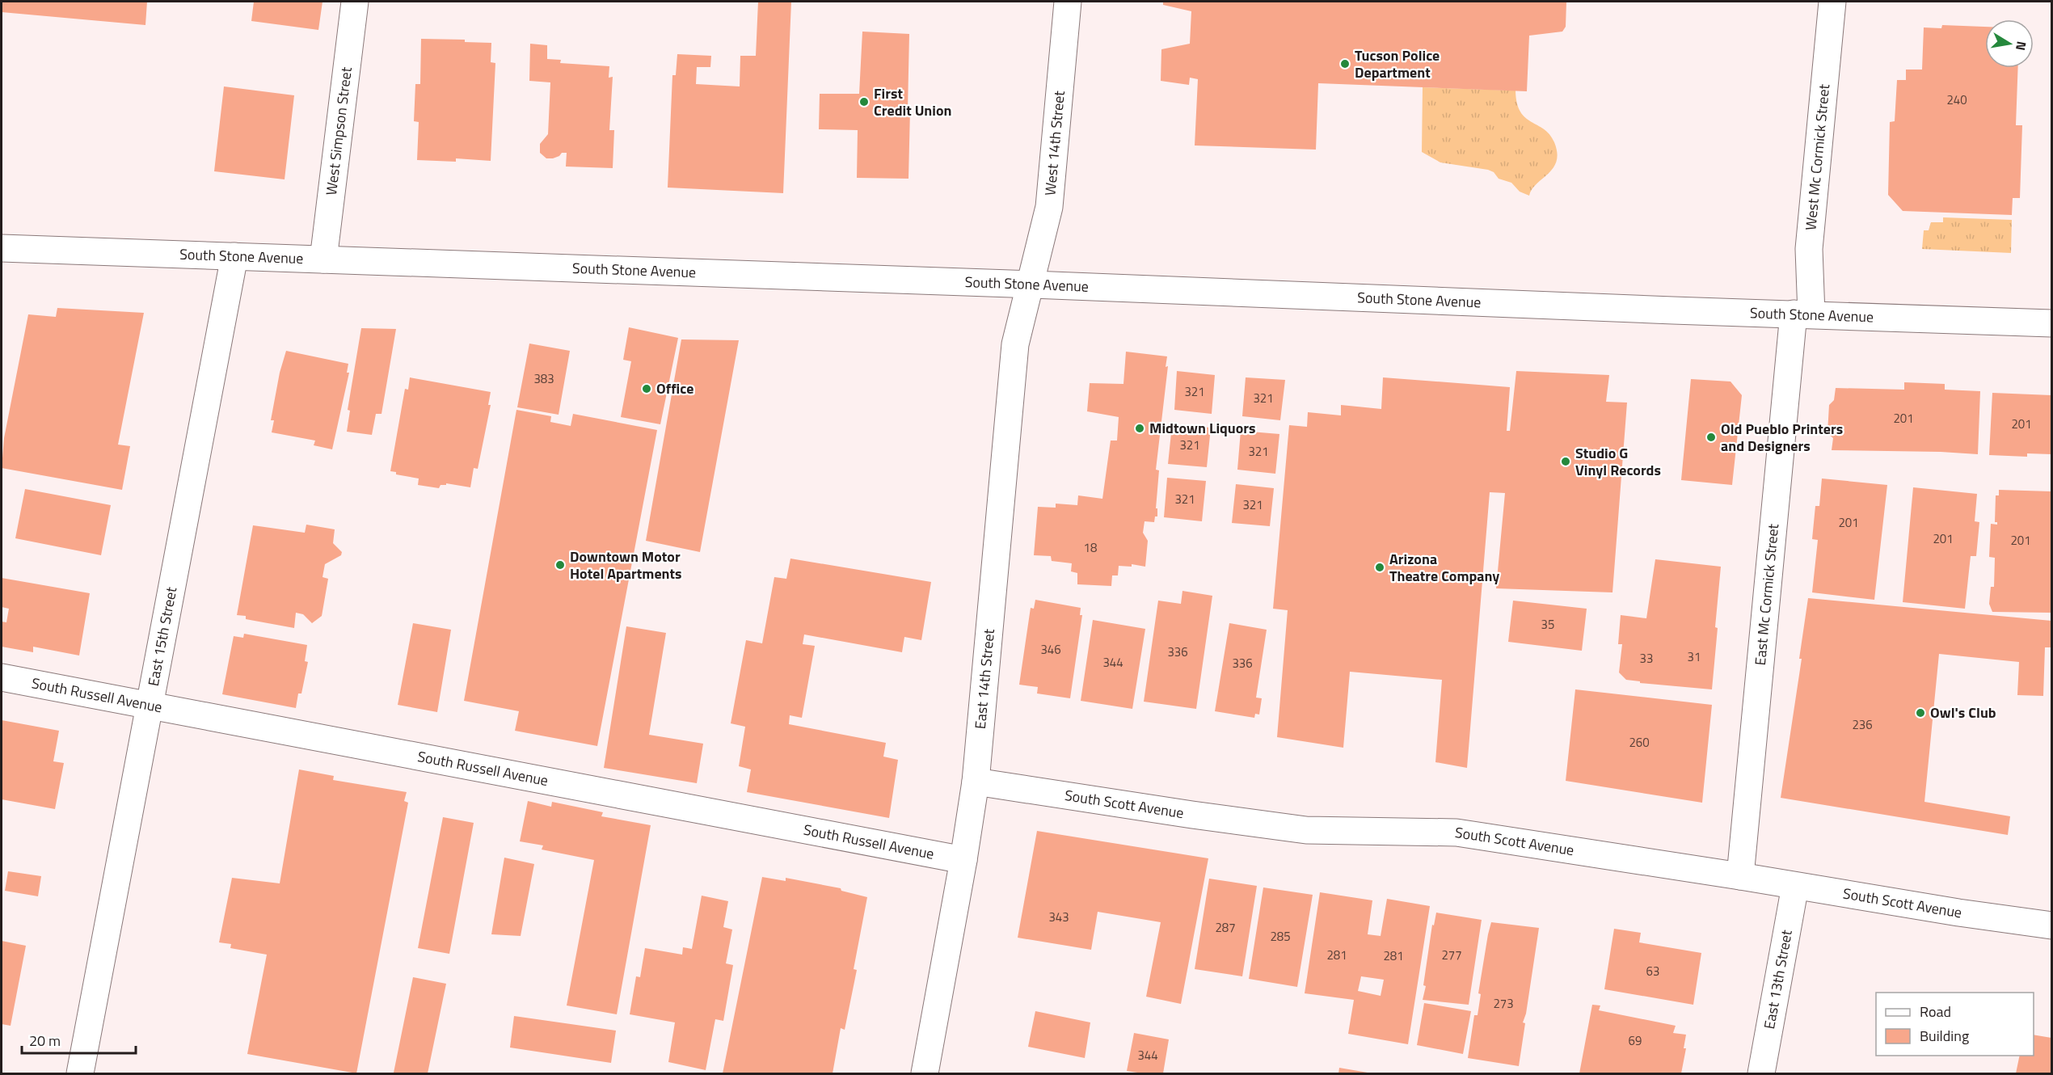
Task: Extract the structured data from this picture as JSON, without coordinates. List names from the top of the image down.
{
  "streets": {
    "street": [
      "West Simpson Street",
      "West 14th Street",
      "West Mc Cormick Street",
      "South Stone Avenue",
      "East Mc Cormick Street",
      "East 15th Street",
      "East 14th Street",
      "South Russell Avenue",
      "South Scott Avenue",
      "East 13th Street"
    ]
  },
  "crossings": [
    ["West Simpson Street", "South Stone Avenue"],
    ["West 14th Street", "South Stone Avenue"],
    ["West 14th Street", "East 14th Street"],
    ["West Mc Cormick Street", "South Stone Avenue"],
    ["West Mc Cormick Street", "East Mc Cormick Street"],
    ["South Stone Avenue", "East Mc Cormick Street"],
    ["South Stone Avenue", "East 15th Street"],
    ["South Stone Avenue", "East 14th Street"],
    ["East Mc Cormick Street", "South Scott Avenue"],
    ["East 15th Street", "South Russell Avenue"],
    ["East 14th Street", "South Russell Avenue"],
    ["East 14th Street", "South Scott Avenue"],
    ["South Scott Avenue", "East 13th Street"]
  ],
  "places": [
    "Tucson Police Department",
    "First Credit Union",
    "Office",
    "Midtown Liquors",
    "Old Pueblo Printers and Designers",
    "Studio G Vinyl Records",
    "Downtown Motor Hotel Apartments",
    "Arizona Theatre Company",
    "Owl's Club"
  ],
  "house_numbers": [
    "240",
    "383",
    "321",
    "321",
    "201",
    "201",
    "321",
    "321",
    "321",
    "321",
    "201",
    "201",
    "201",
    "18",
    "35",
    "346",
    "336",
    "31",
    "33",
    "344",
    "336",
    "236",
    "260",
    "343",
    "287",
    "285",
    "281",
    "277",
    "281",
    "63",
    "273",
    "69",
    "344"
  ],
  "legend": ["Road", "Building"],
  "scale_bar": "20 m",
  "north": "right"
}
